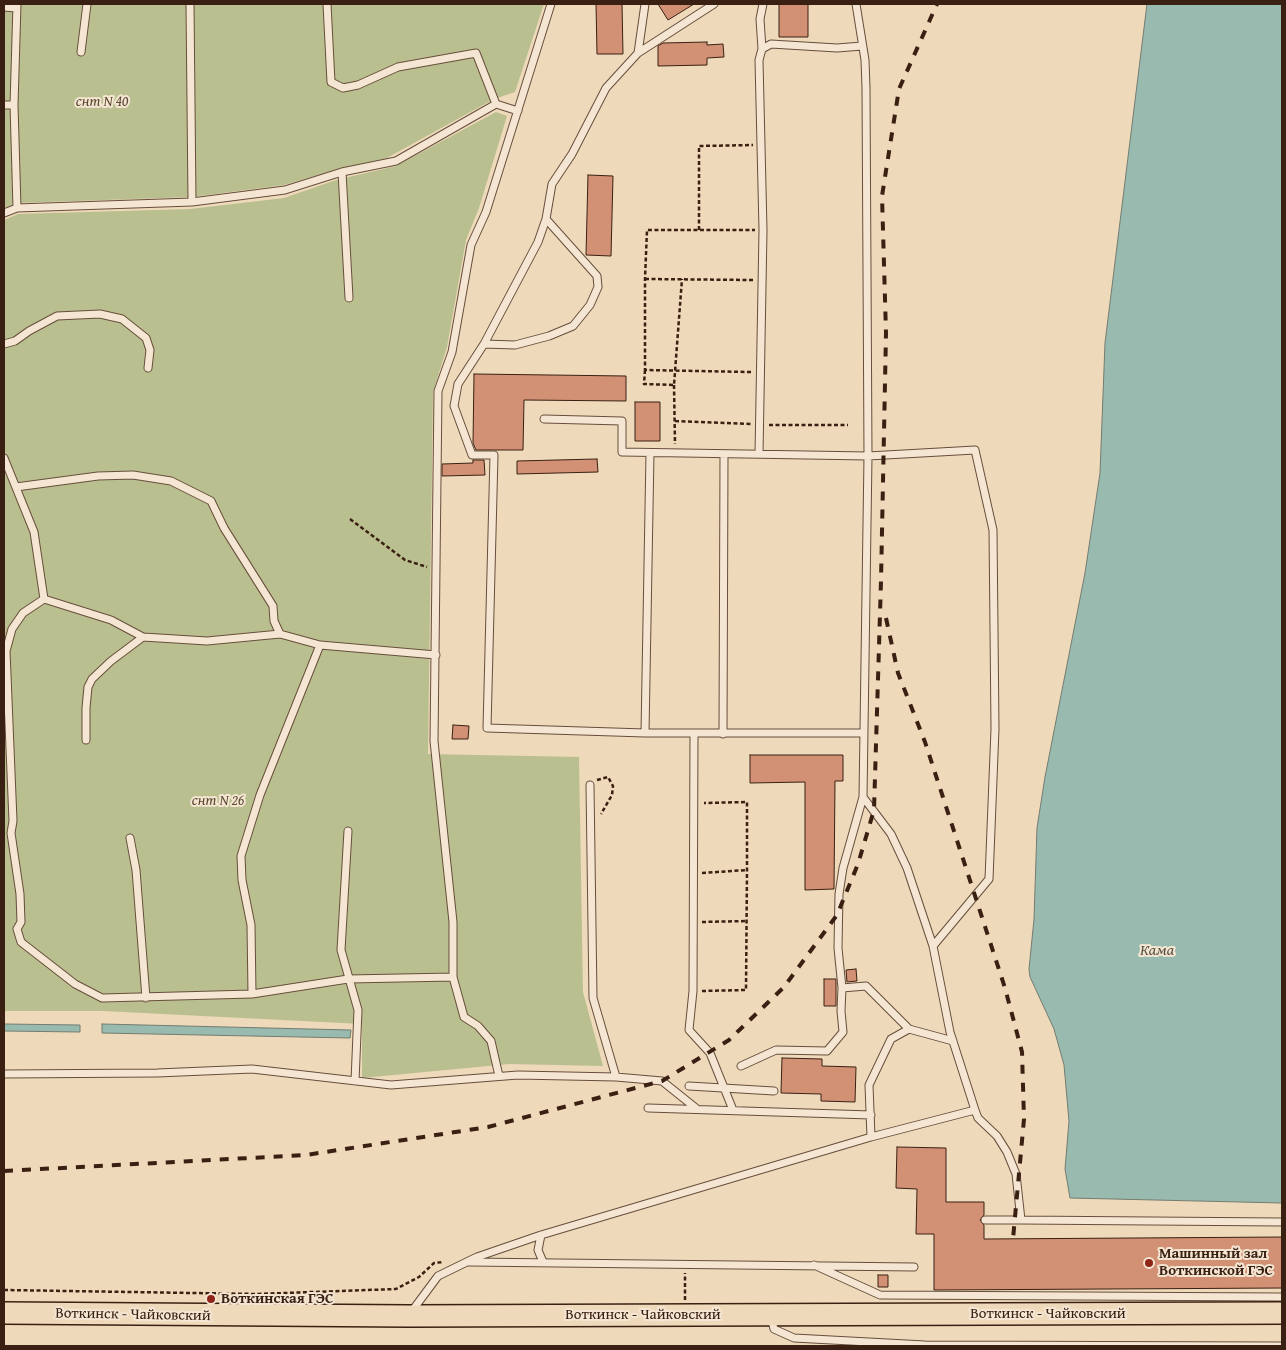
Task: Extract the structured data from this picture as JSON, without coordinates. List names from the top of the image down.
{
  "streets": {
    "main road": ["Воткинск - Чайковский"]
  },
  "water": ["Кама"],
  "parks": ["снт N 40", "снт N 26"],
  "places": ["Машинный зал Воткинской ГЭС", "Воткинская ГЭС"]
}
